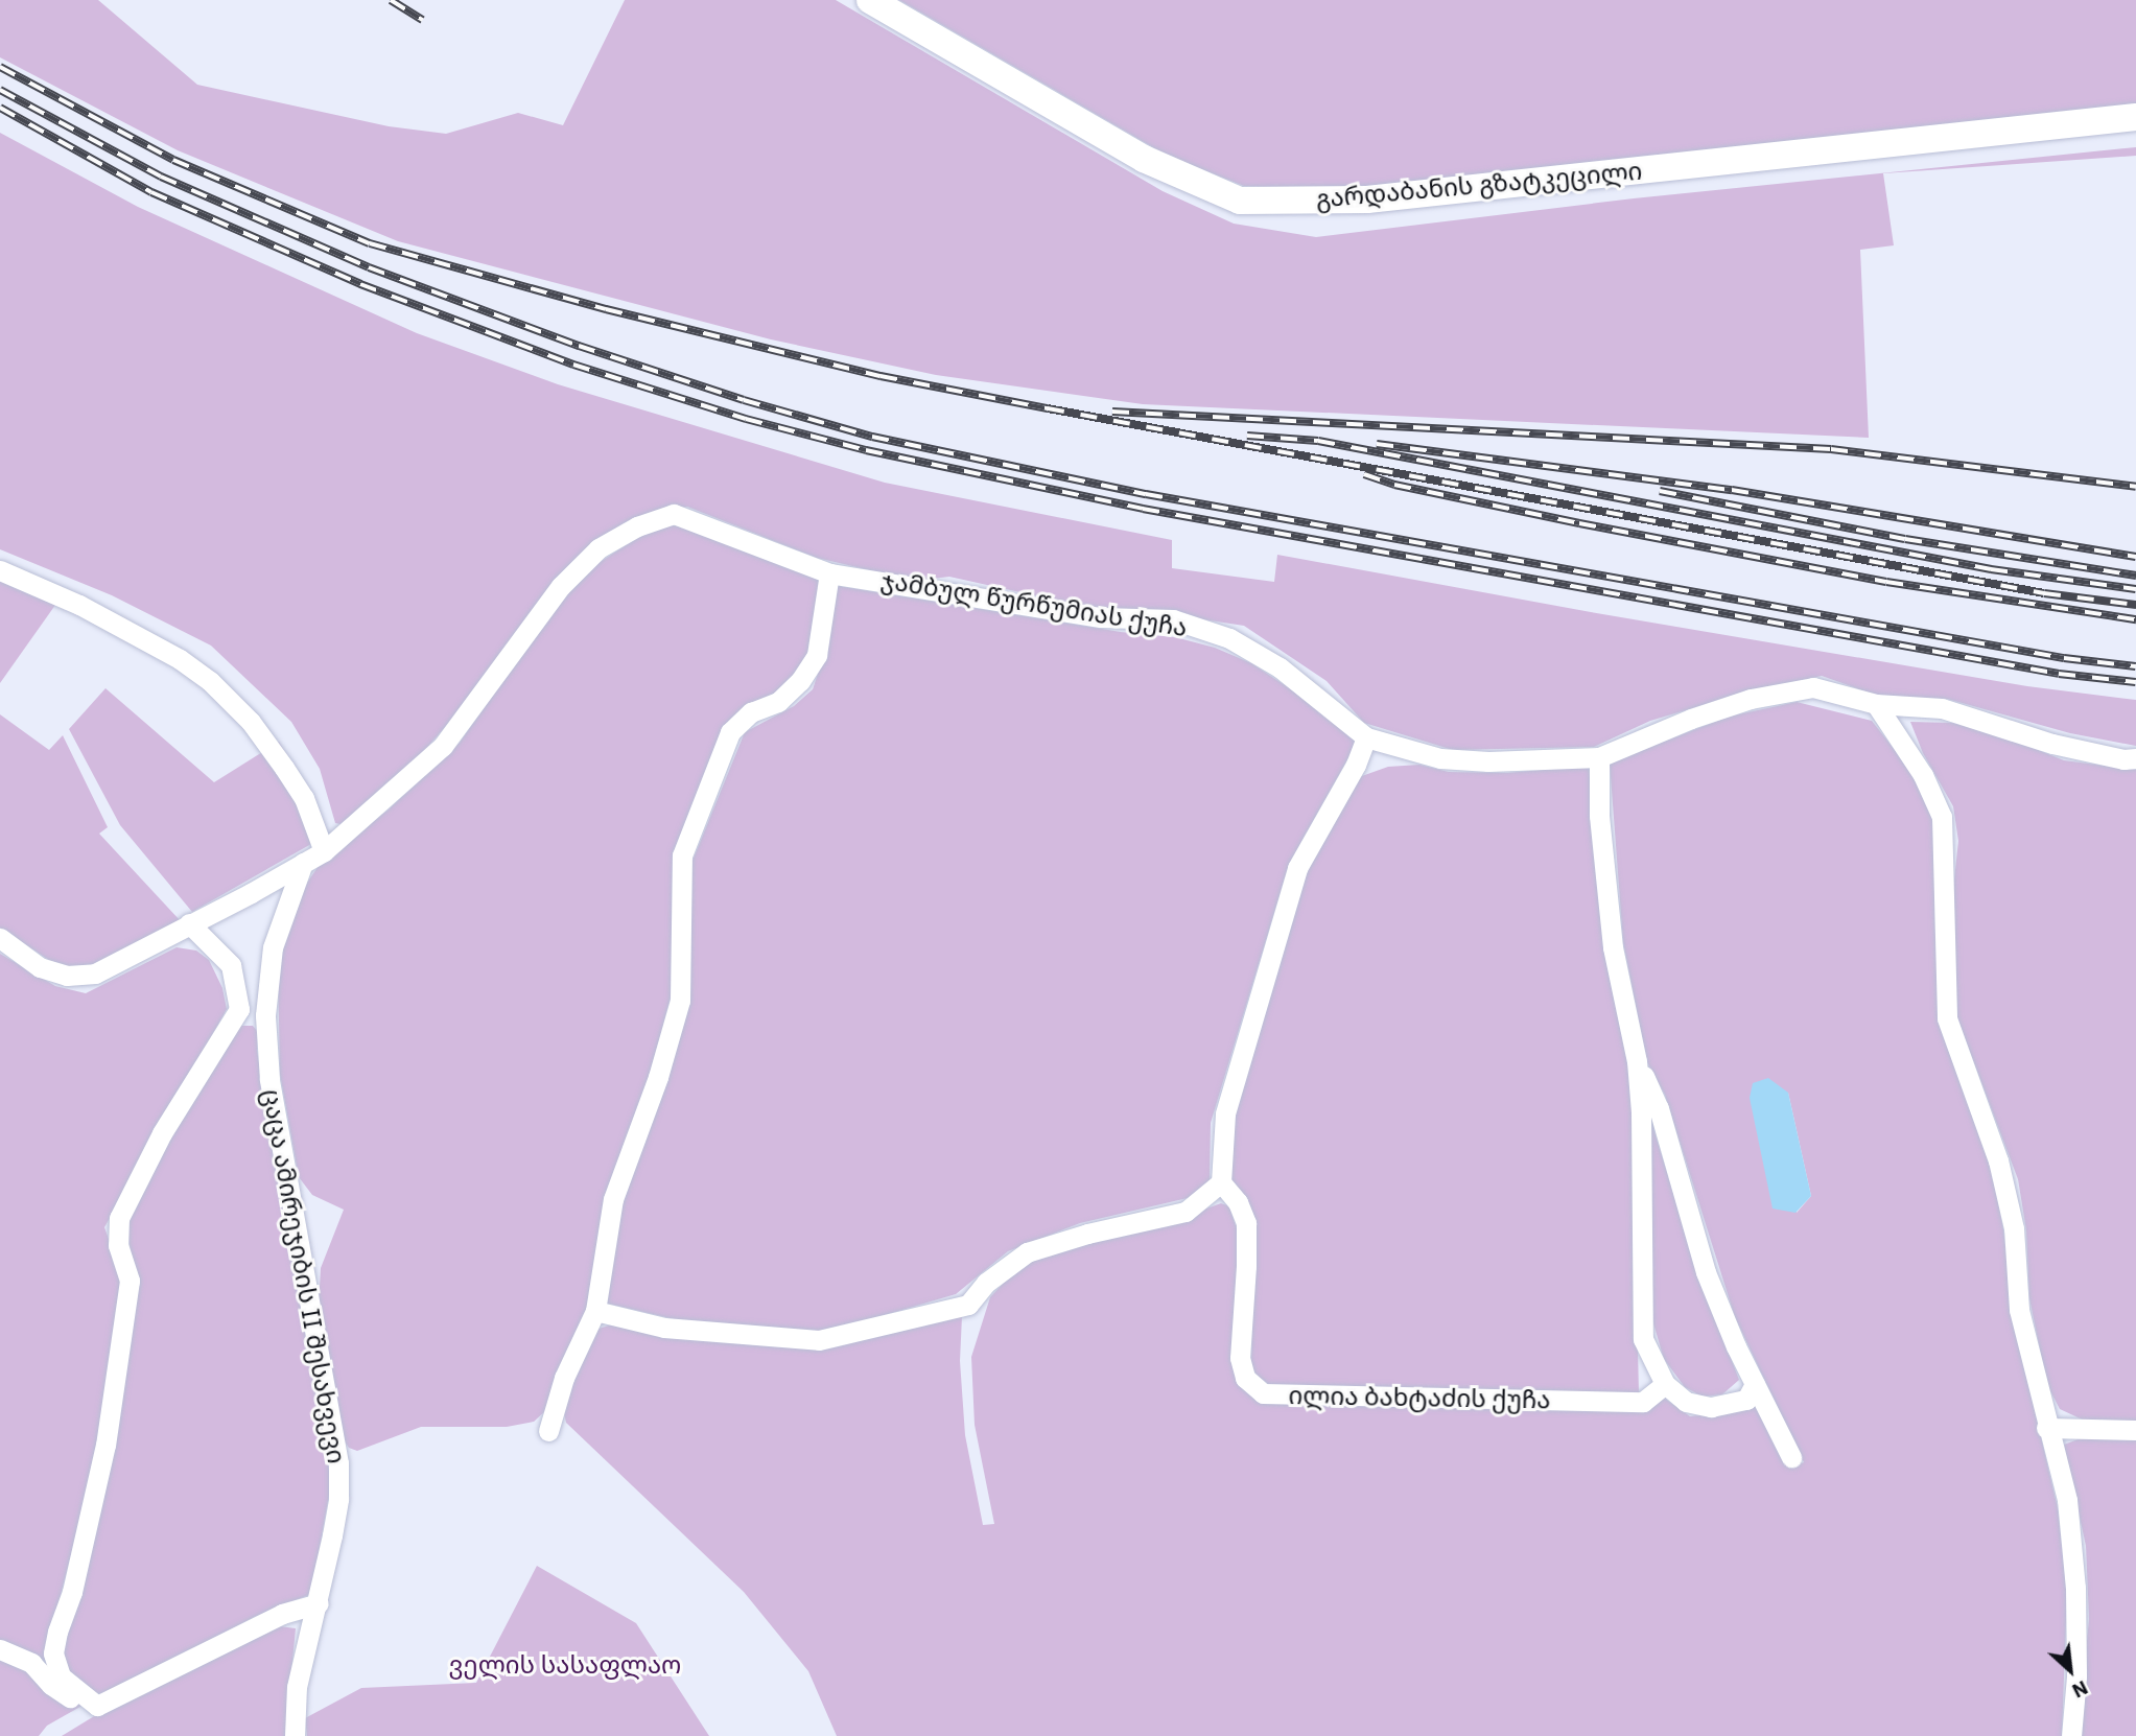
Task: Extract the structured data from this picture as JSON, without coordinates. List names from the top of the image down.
{
  "streets": {
    "main road": ["გარდაბანის გზატკეცილი"],
    "street": ["ჯამბულ წურწუმიას ქუჩა", "ცაცა ამირეჯიბის II შესახვევი", "ილია ბახტაძის ქუჩა"]
  },
  "parks": ["ველის სასაფლაო"],
  "north": "bottom right"
}
